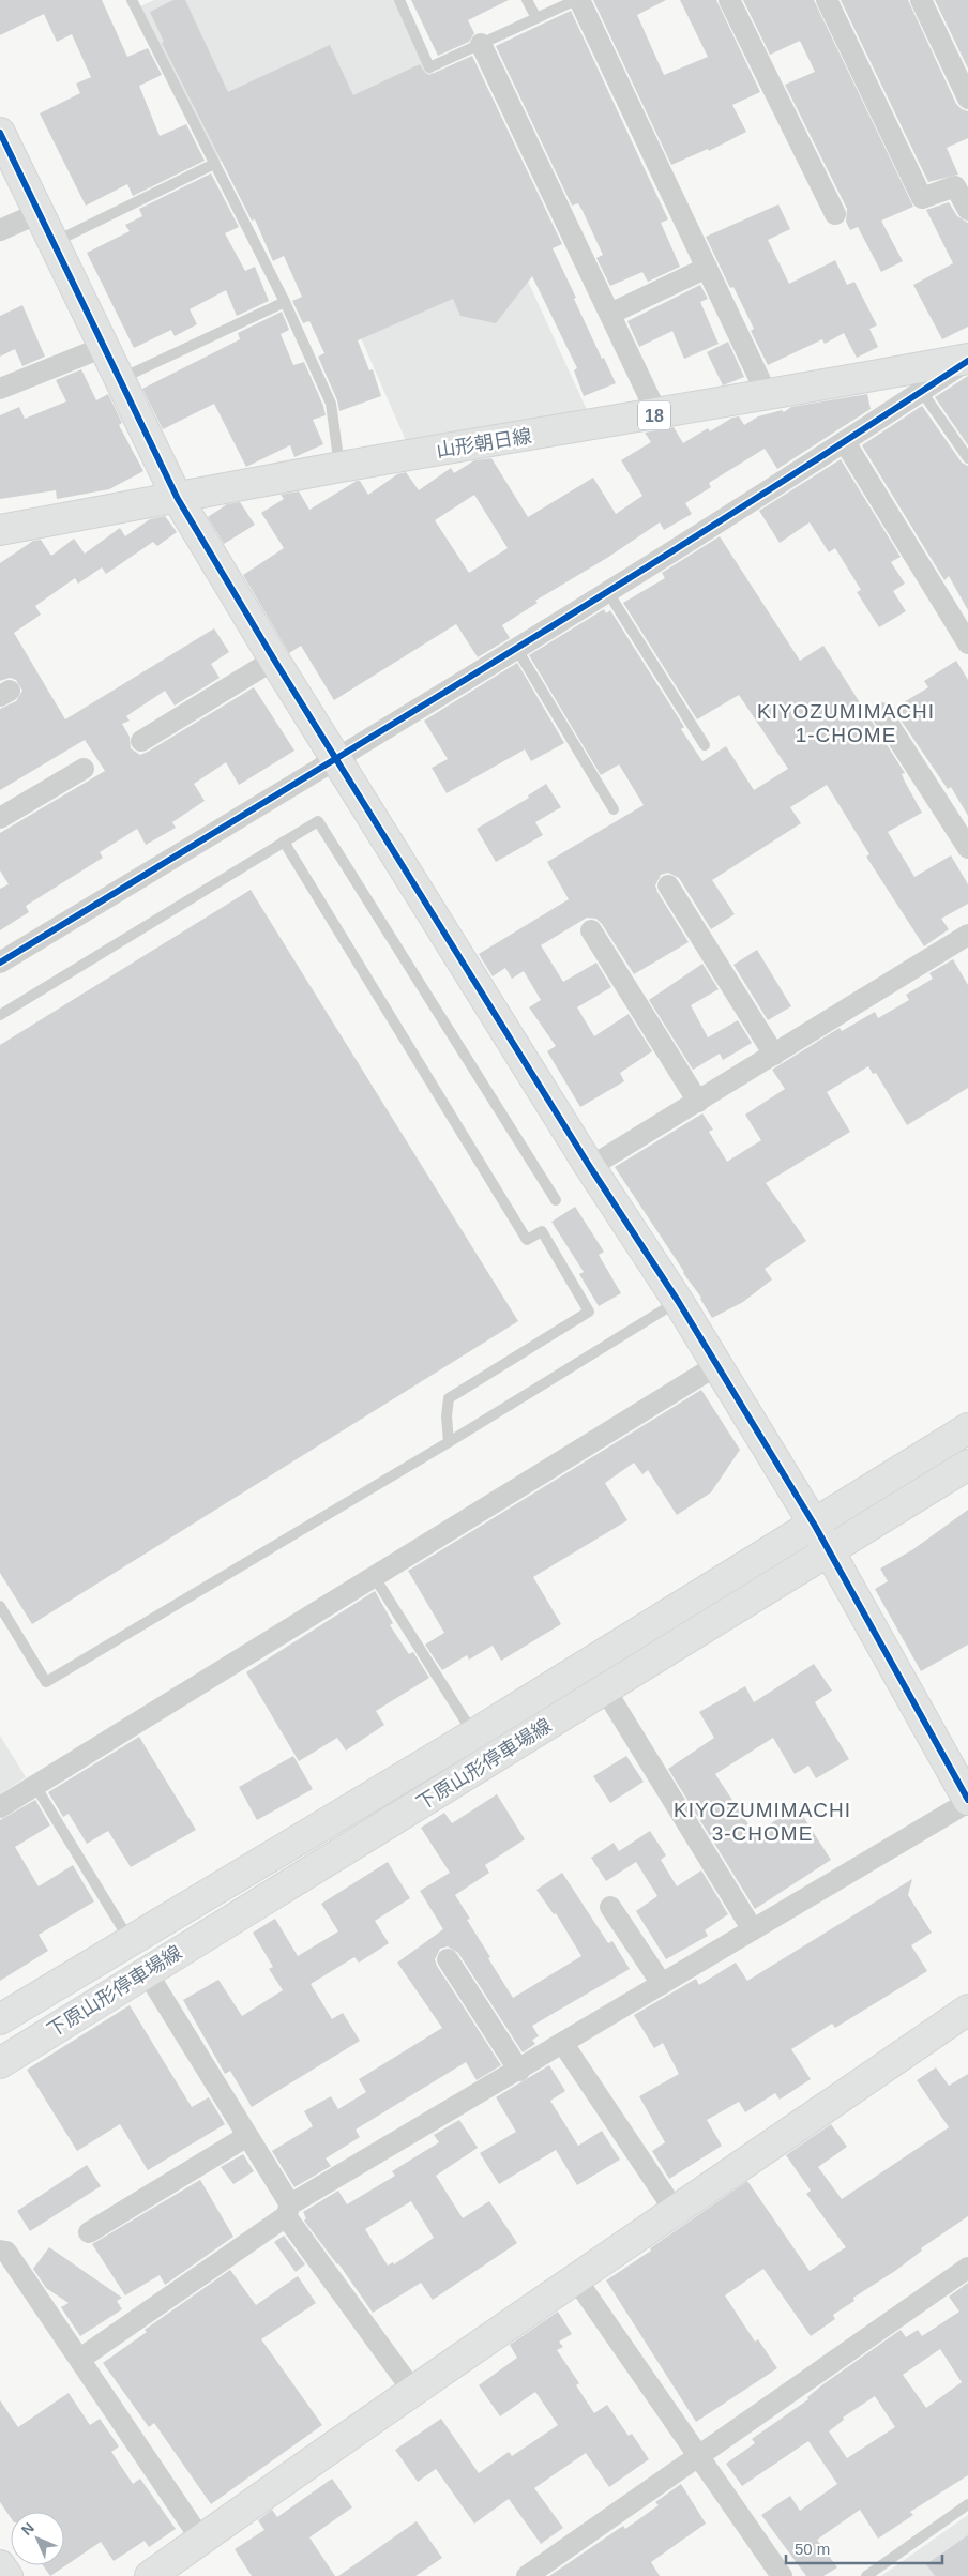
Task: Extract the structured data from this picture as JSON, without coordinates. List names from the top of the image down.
{
  "streets": {
    "main road": ["18", "山形朝日線", "下原山形停車場線"]
  },
  "districts": ["KIYOZUMIMACHI 1-CHOME", "KIYOZUMIMACHI 3-CHOME"],
  "scale_bar": "50 m",
  "north": "top left"
}
